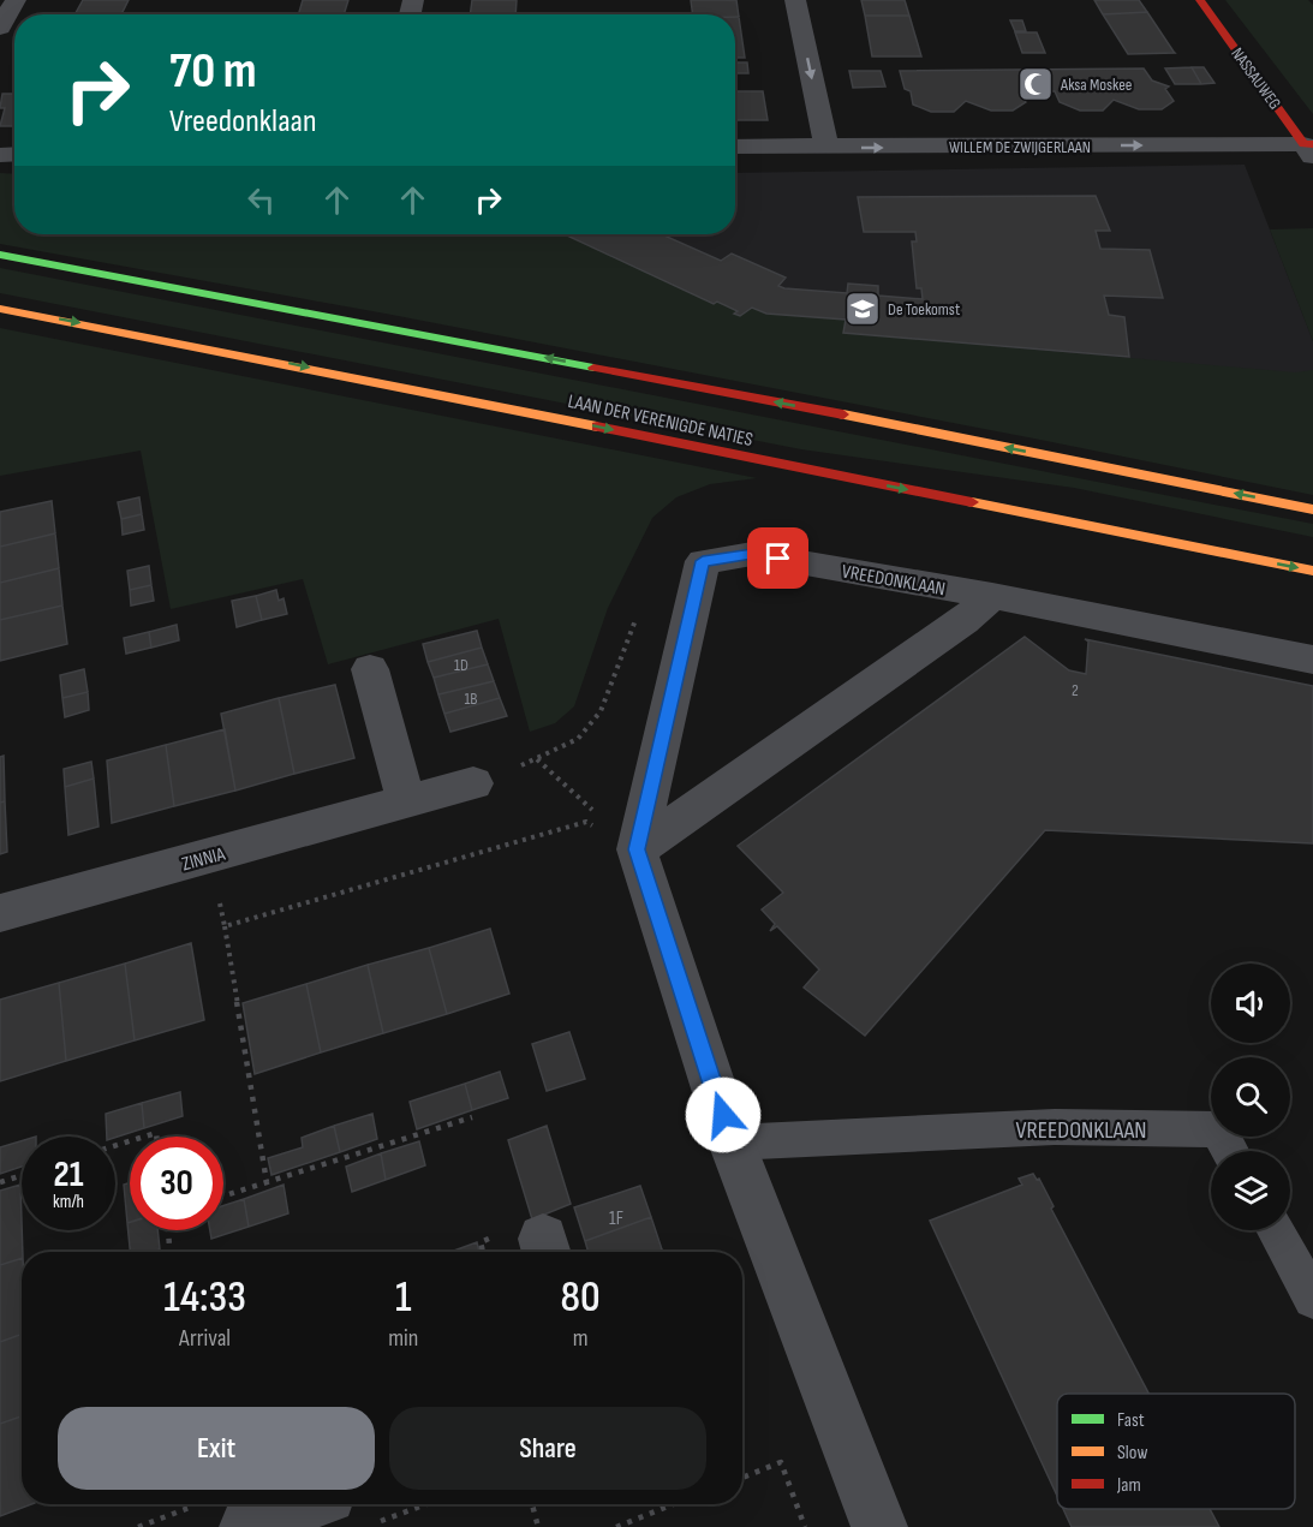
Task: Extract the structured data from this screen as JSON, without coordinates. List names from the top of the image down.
{
  "streets": {
    "main road": ["NASSAUWEG", "LAAN DER VERENIGDE NATIES"],
    "street": ["WILLEM DE ZWIJGERLAAN", "VREEDONKLAAN", "ZINNIA"]
  },
  "crossings": [
    ["NASSAUWEG", "WILLEM DE ZWIJGERLAAN"]
  ],
  "one_way": ["WILLEM DE ZWIJGERLAAN"],
  "places": {
    "mosque": ["Aksa Moskee"],
    "school or university": ["De Toekomst"]
  },
  "house_numbers": [
    "1D",
    "2",
    "1B",
    "1F"
  ],
  "legend": ["Fast", "Slow", "Jam"],
  "page": {
    "turn": ["70 m", "Vreedonklaan"],
    "speed": "21 km/h",
    "limit": "30",
    "eta": [
      "14:33",
      "Arrival",
      "1",
      "min",
      "80",
      "m"
    ],
    "buttons": ["Exit", "Share"]
  }
}
